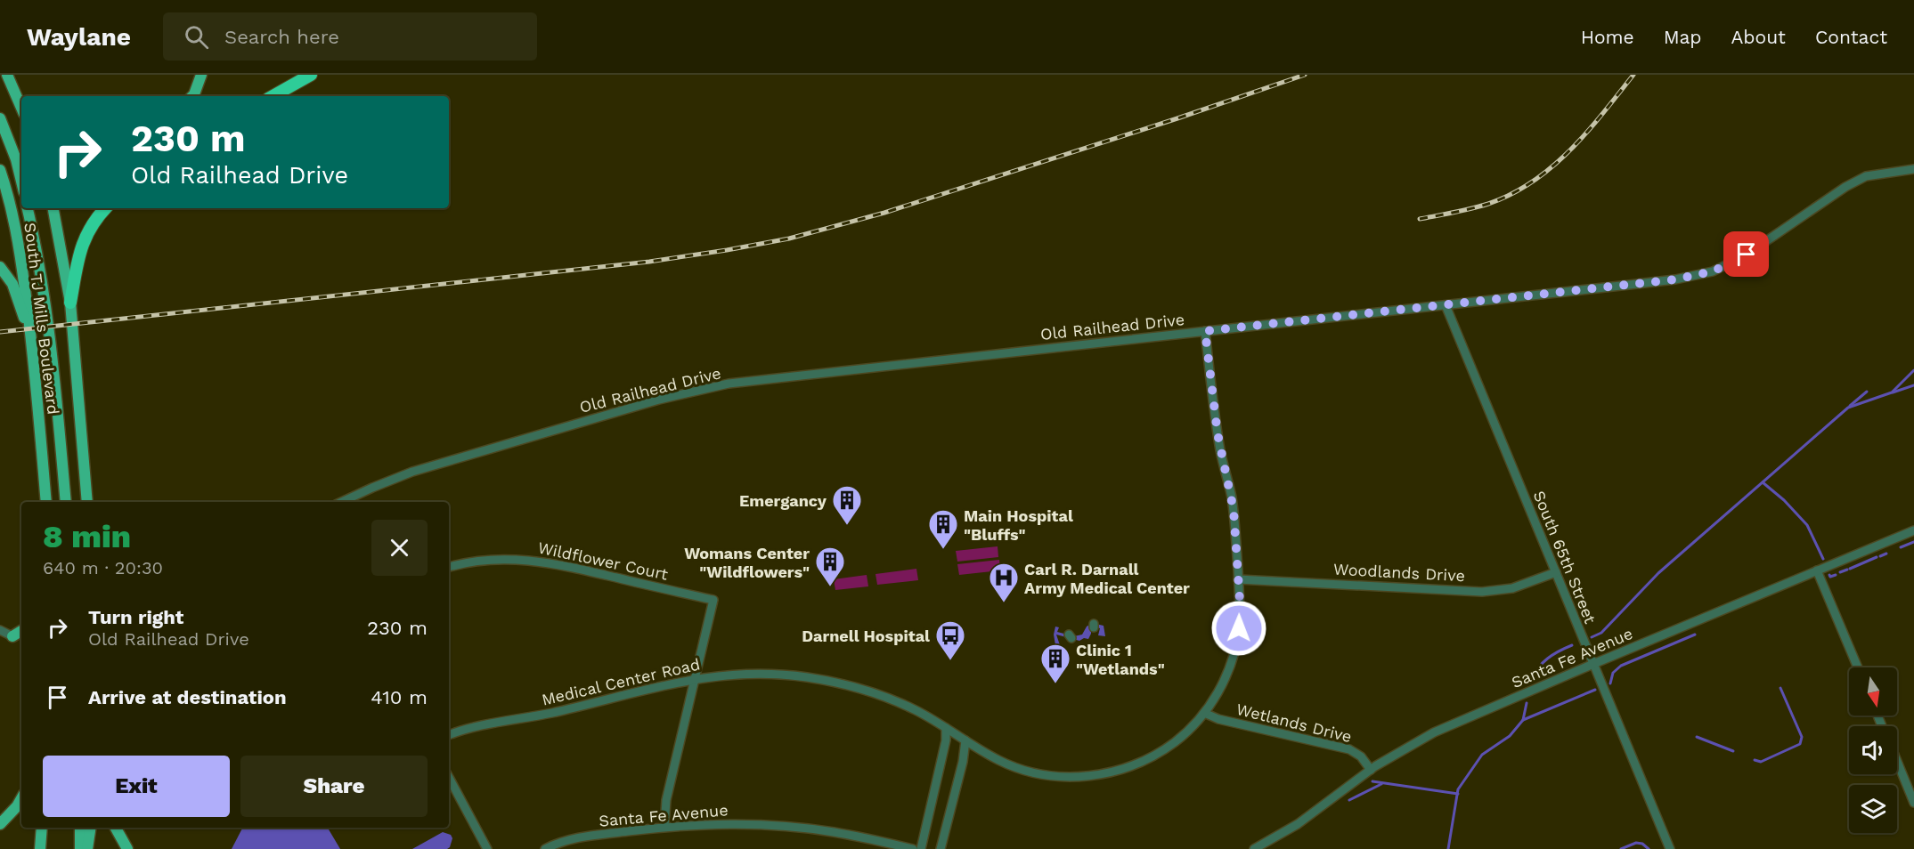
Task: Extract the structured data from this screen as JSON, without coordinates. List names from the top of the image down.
{
  "streets": {
    "main road": ["South TJ Mills Boulevard"],
    "street": [
      "Old Railhead Drive",
      "South 65th Street",
      "Wildflower Court",
      "Woodlands Drive",
      "Santa Fe Avenue",
      "Medical Center Road",
      "Wetlands Drive"
    ]
  },
  "crossings": [
    ["Old Railhead Drive", "South 65th Street"],
    ["Old Railhead Drive", "Medical Center Road"],
    ["South 65th Street", "Woodlands Drive"],
    ["South 65th Street", "Santa Fe Avenue"],
    ["Wildflower Court", "Santa Fe Avenue"],
    ["Wildflower Court", "Medical Center Road"],
    ["Woodlands Drive", "Medical Center Road"],
    ["Santa Fe Avenue", "Wetlands Drive"],
    ["Medical Center Road", "Wetlands Drive"]
  ],
  "places": {
    "building": [
      "Emergancy",
      "Main Hospital \"Bluffs\"",
      "Womans Center \"Wildflowers\"",
      "Clinic 1 \"Wetlands\""
    ],
    "hospital": ["Carl R. Darnall Army Medical Center"],
    "bus stop": ["Darnell Hospital"]
  },
  "north": "bottom",
  "page": {
    "header": "Waylane",
    "search": "Search here",
    "nav": [
      "Home",
      "Map",
      "About",
      "Contact"
    ],
    "turn": ["230 m", "Old Railhead Drive"],
    "heading": ["8 min", "640 m · 20:30"],
    "list": [
      {
        "name": "Turn right",
        "note": "Old Railhead Drive",
        "value": "230 m"
      },
      {
        "name": "Arrive at destination",
        "value": "410 m"
      }
    ],
    "buttons": ["Exit", "Share"]
  }
}
